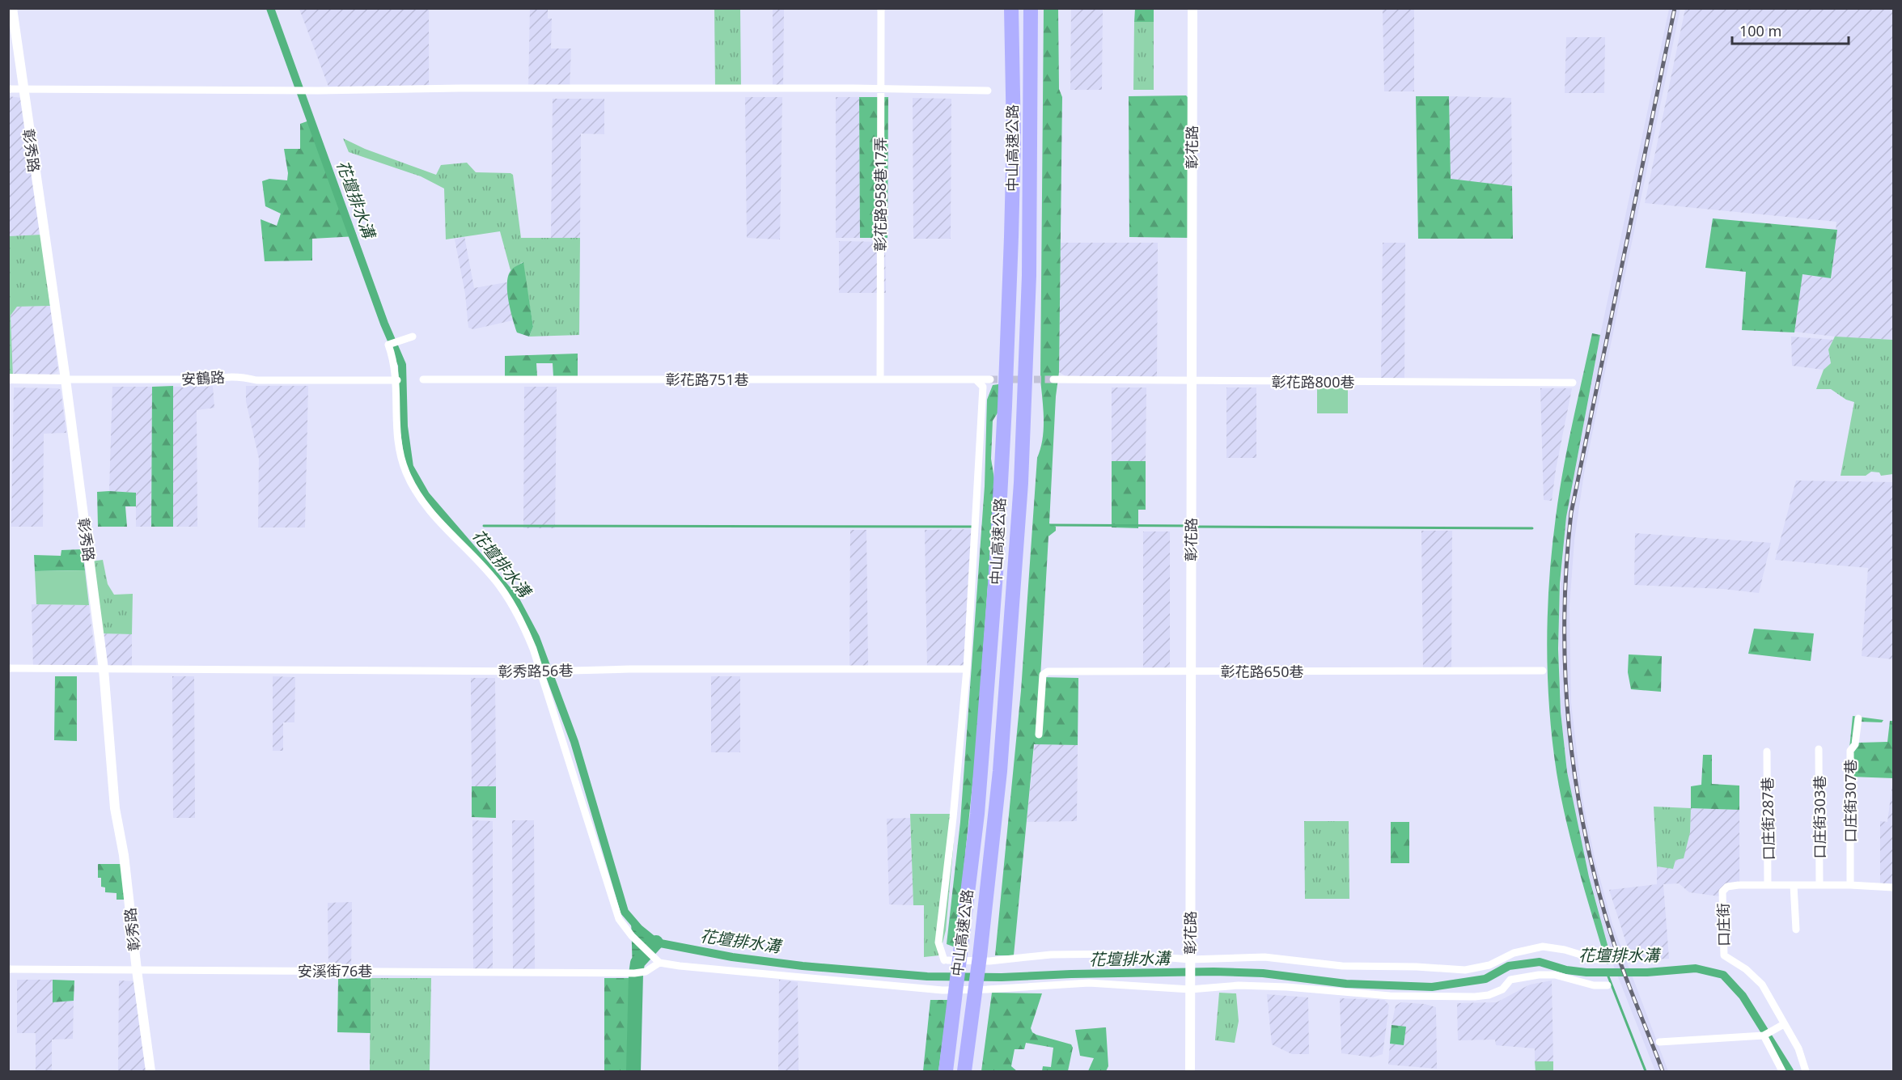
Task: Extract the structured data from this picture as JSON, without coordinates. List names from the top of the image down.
{
  "streets": {
    "highway": ["中山高速公路"],
    "street": [
      "彰花路",
      "彰秀路",
      "彰花路958巷17弄",
      "安鶴路",
      "彰花路751巷",
      "彰花路800巷",
      "彰秀路56巷",
      "彰花路650巷",
      "口庄街307巷",
      "口庄街303巷",
      "口庄街287巷",
      "口庄街",
      "安溪街76巷"
    ]
  },
  "crossings": [
    ["彰花路", "彰花路800巷"],
    ["彰花路", "彰花路650巷"],
    ["彰秀路", "安鶴路"],
    ["彰秀路", "彰秀路56巷"],
    ["彰秀路", "安溪街76巷"],
    ["彰花路958巷17弄", "彰花路751巷"],
    ["口庄街307巷", "口庄街"],
    ["口庄街303巷", "口庄街"],
    ["口庄街287巷", "口庄街"]
  ],
  "water": ["花壇排水溝"],
  "scale_bar": "100 m"
}
